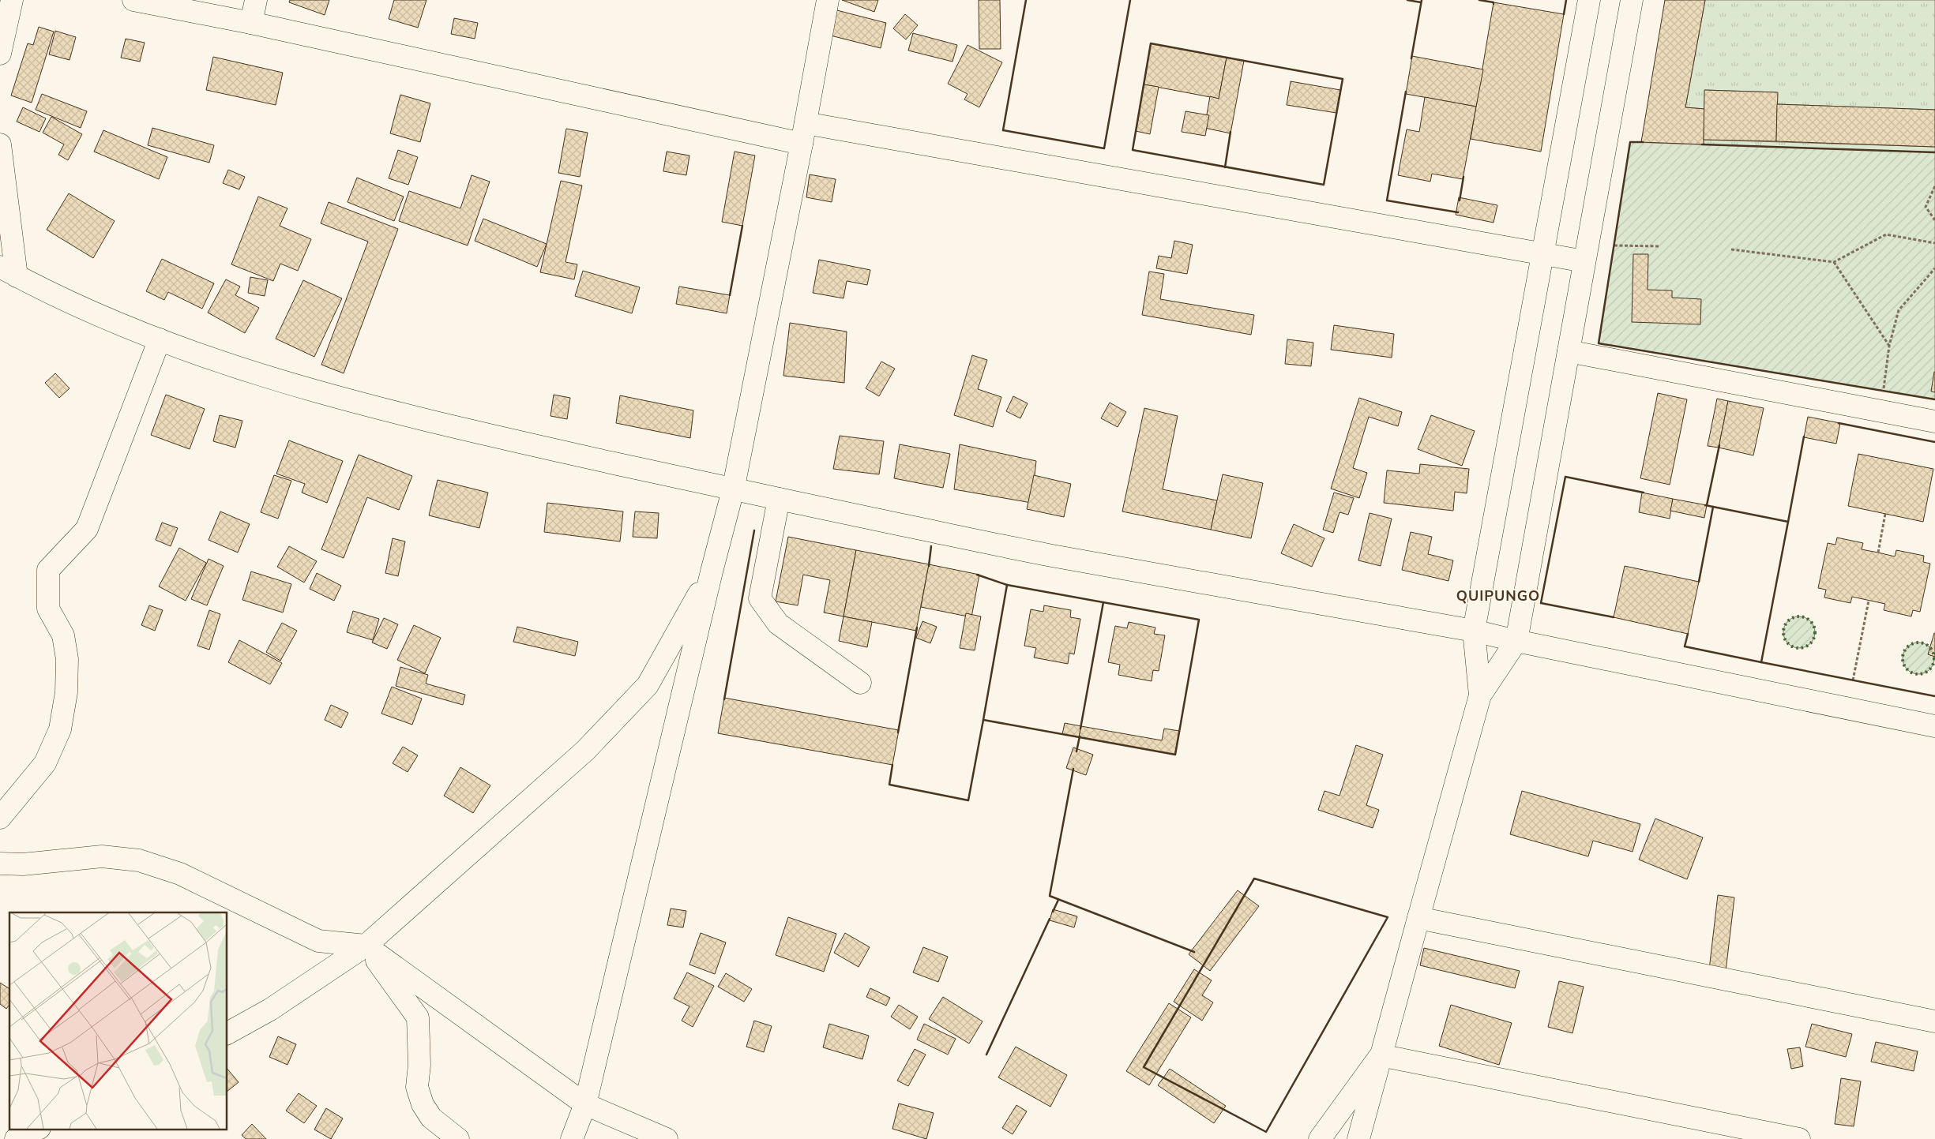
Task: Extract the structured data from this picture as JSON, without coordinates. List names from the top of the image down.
{
  "districts": ["QUIPUNGO"]
}
